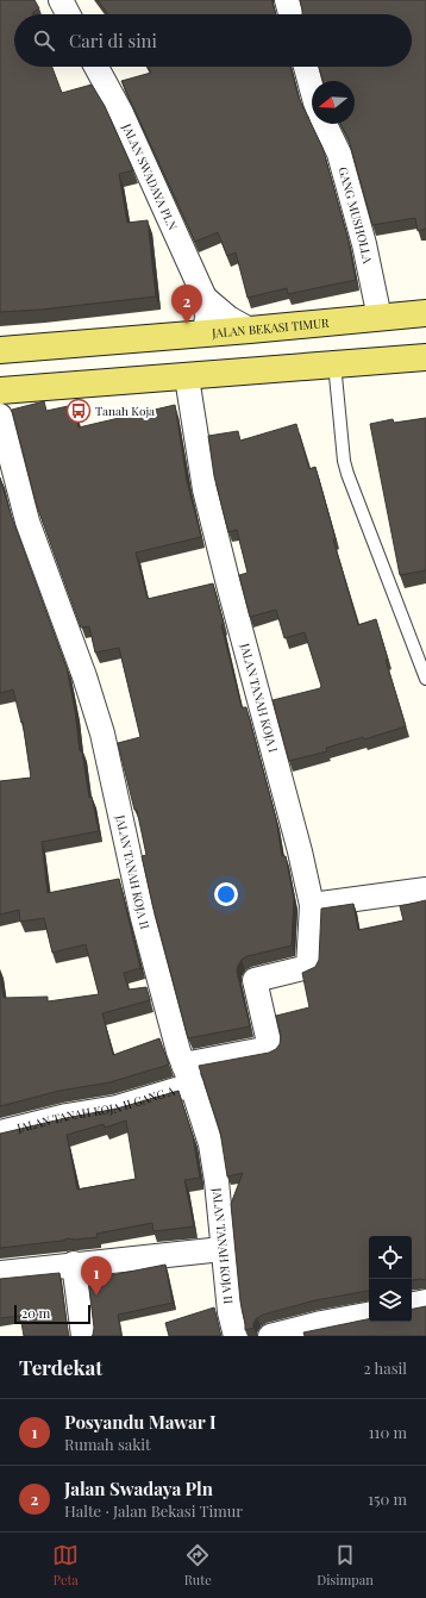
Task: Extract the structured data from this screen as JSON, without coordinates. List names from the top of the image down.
{
  "streets": {
    "main road": ["JALAN BEKASI TIMUR"],
    "street": [
      "JALAN SWADAYA PLN",
      "GANG MUSHOLLA",
      "JALAN TANAH KOJA I",
      "JALAN TANAH KOJA II",
      "JALAN TANAH KOJA II GANG A"
    ]
  },
  "crossings": [
    ["JALAN SWADAYA PLN", "JALAN BEKASI TIMUR"],
    ["GANG MUSHOLLA", "JALAN BEKASI TIMUR"],
    ["JALAN TANAH KOJA I", "JALAN TANAH KOJA II"],
    ["JALAN TANAH KOJA I", "JALAN TANAH KOJA II GANG A"],
    ["JALAN TANAH KOJA II", "JALAN TANAH KOJA II GANG A"]
  ],
  "places": {
    "bus stop": ["Tanah Koja"]
  },
  "scale_bar": "20 m",
  "north": "left",
  "page": {
    "search": "Cari di sini",
    "pins": ["2", "1"],
    "scale": "20 m",
    "heading": ["Terdekat", "2 hasil"],
    "list": [
      {
        "mark": "1",
        "name": "Posyandu Mawar I",
        "note": "Rumah sakit",
        "value": "110 m"
      },
      {
        "mark": "2",
        "name": "Jalan Swadaya Pln",
        "note": "Halte · Jalan Bekasi Timur",
        "value": "150 m"
      }
    ],
    "nav": ["Peta", "Rute", "Disimpan"]
  }
}
